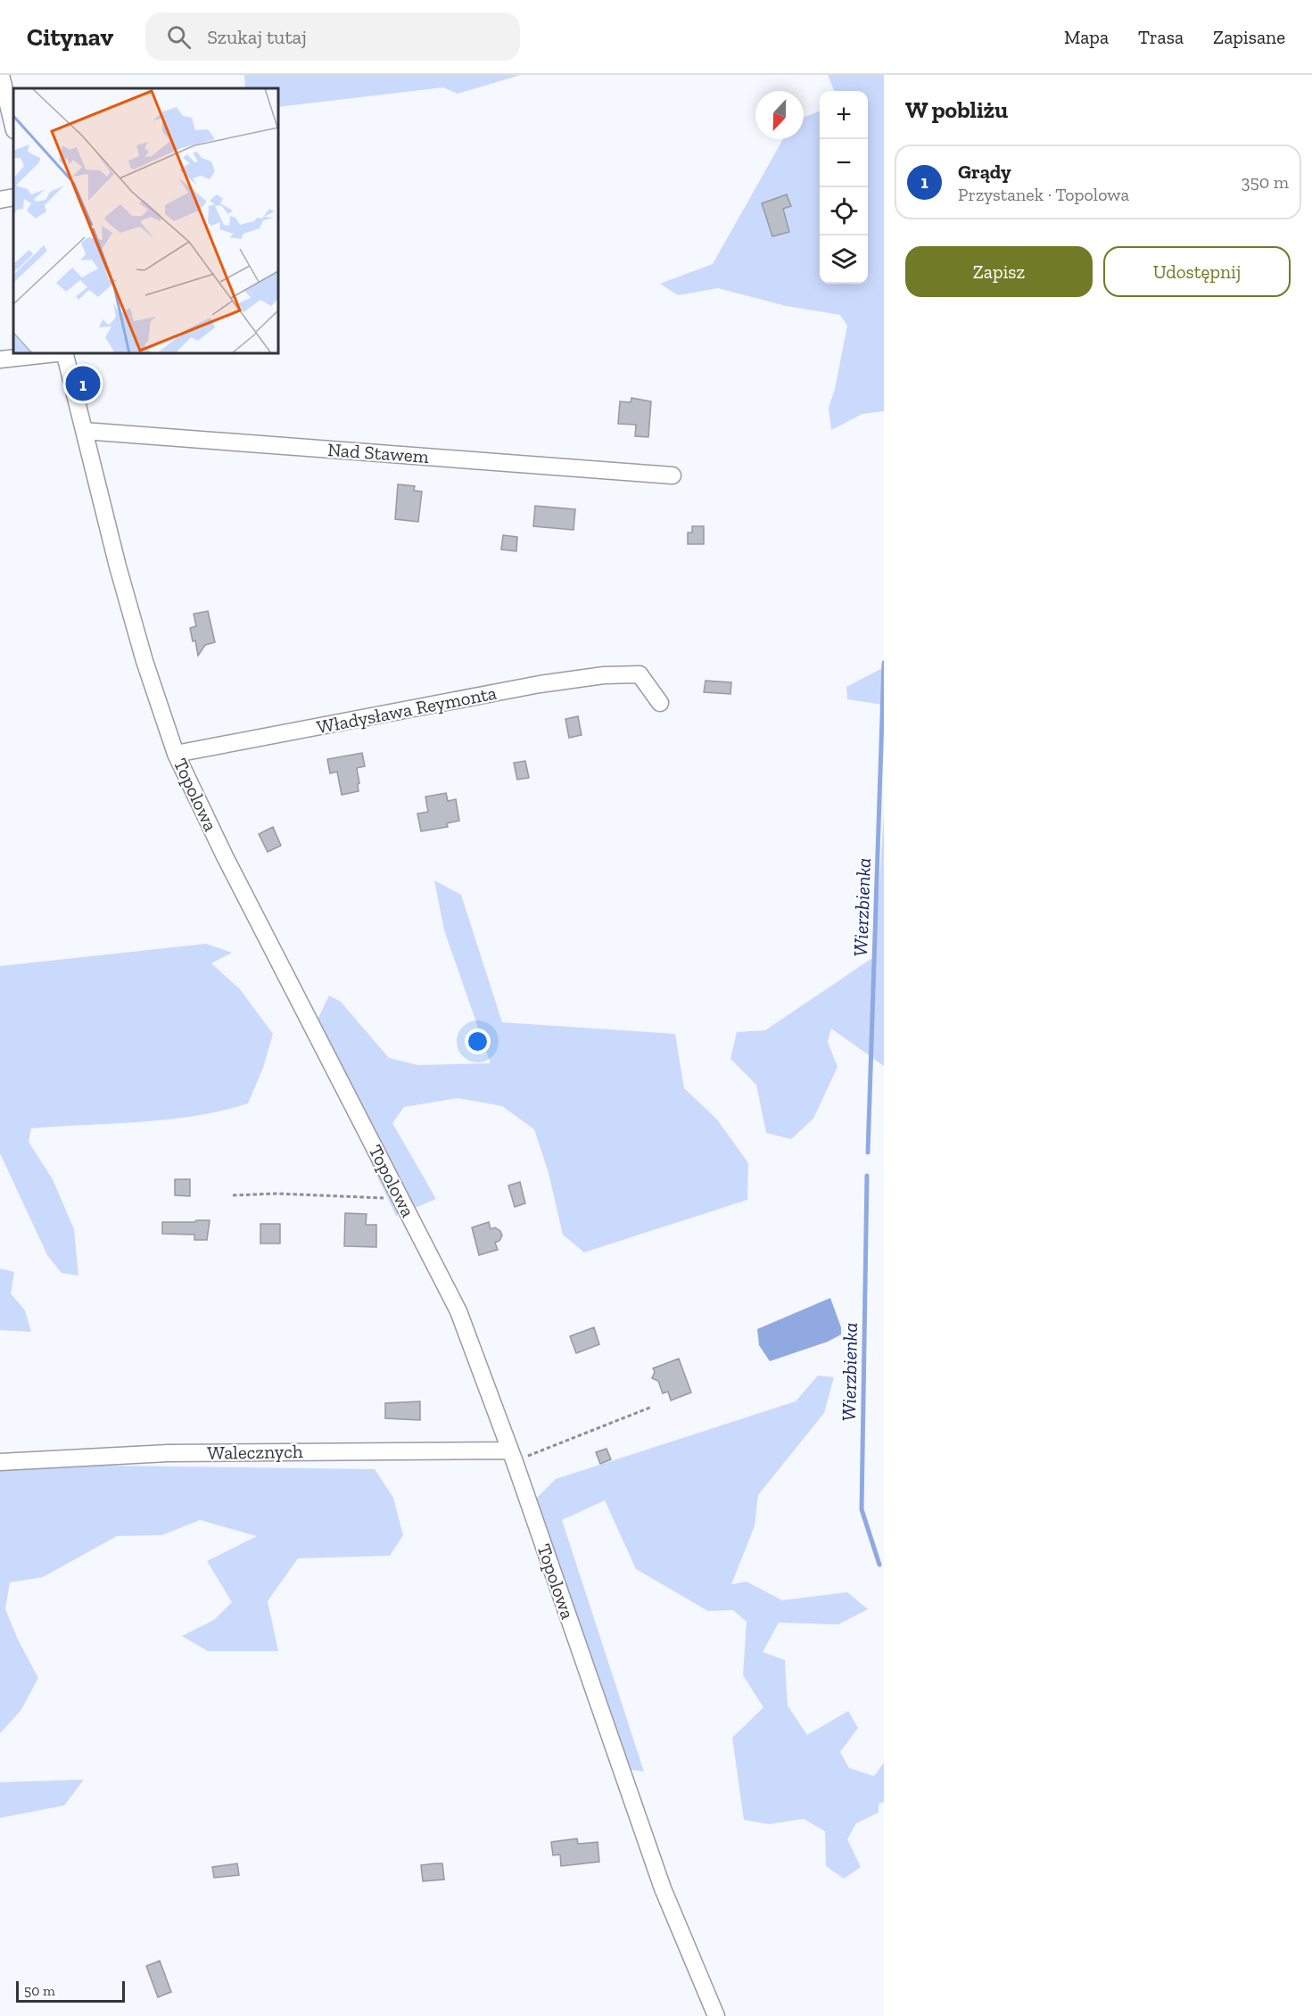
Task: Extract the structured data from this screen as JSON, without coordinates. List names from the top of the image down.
{
  "streets": {
    "street": [
      "Nad Stawem",
      "Władysława Reymonta",
      "Topolowa",
      "Walecznych"
    ]
  },
  "crossings": [
    ["Nad Stawem", "Topolowa"],
    ["Władysława Reymonta", "Topolowa"],
    ["Topolowa", "Walecznych"]
  ],
  "water": ["Wierzbienka"],
  "scale_bar": "50 m",
  "north": "bottom",
  "page": {
    "header": "Citynav",
    "search": "Szukaj tutaj",
    "nav": ["Mapa", "Trasa", "Zapisane"],
    "heading": "W pobliżu",
    "map_buttons": ["+", "−"],
    "list": [
      {
        "mark": "1",
        "name": "Grądy",
        "note": "Przystanek · Topolowa",
        "value": "350 m"
      }
    ],
    "buttons": ["Zapisz", "Udostępnij"],
    "pins": "1",
    "scale": "50 m"
  }
}
